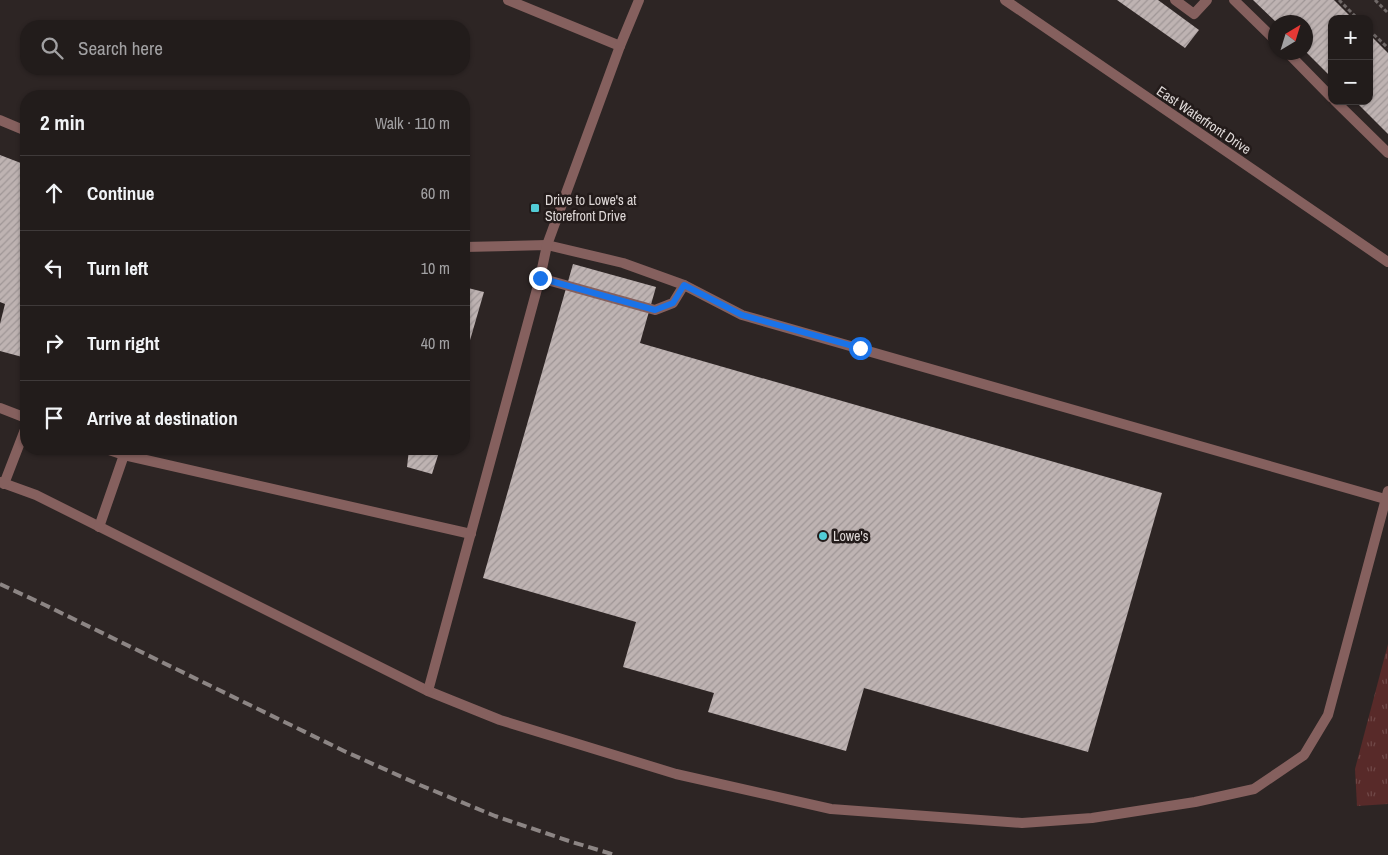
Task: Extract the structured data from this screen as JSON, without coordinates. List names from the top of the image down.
{
  "streets": {
    "street": ["East Waterfront Drive"]
  },
  "places": {
    "transit": ["Drive to Lowe's at Storefront Drive"],
    "other": ["Lowe's"]
  },
  "north": "top right",
  "page": {
    "map_buttons": ["+", "−"],
    "search": "Search here",
    "heading": ["2 min", "Walk · 110 m"],
    "list": [
      ["Continue", "60 m"],
      ["Turn left", "10 m"],
      ["Turn right", "40 m"],
      "Arrive at destination"
    ]
  }
}
